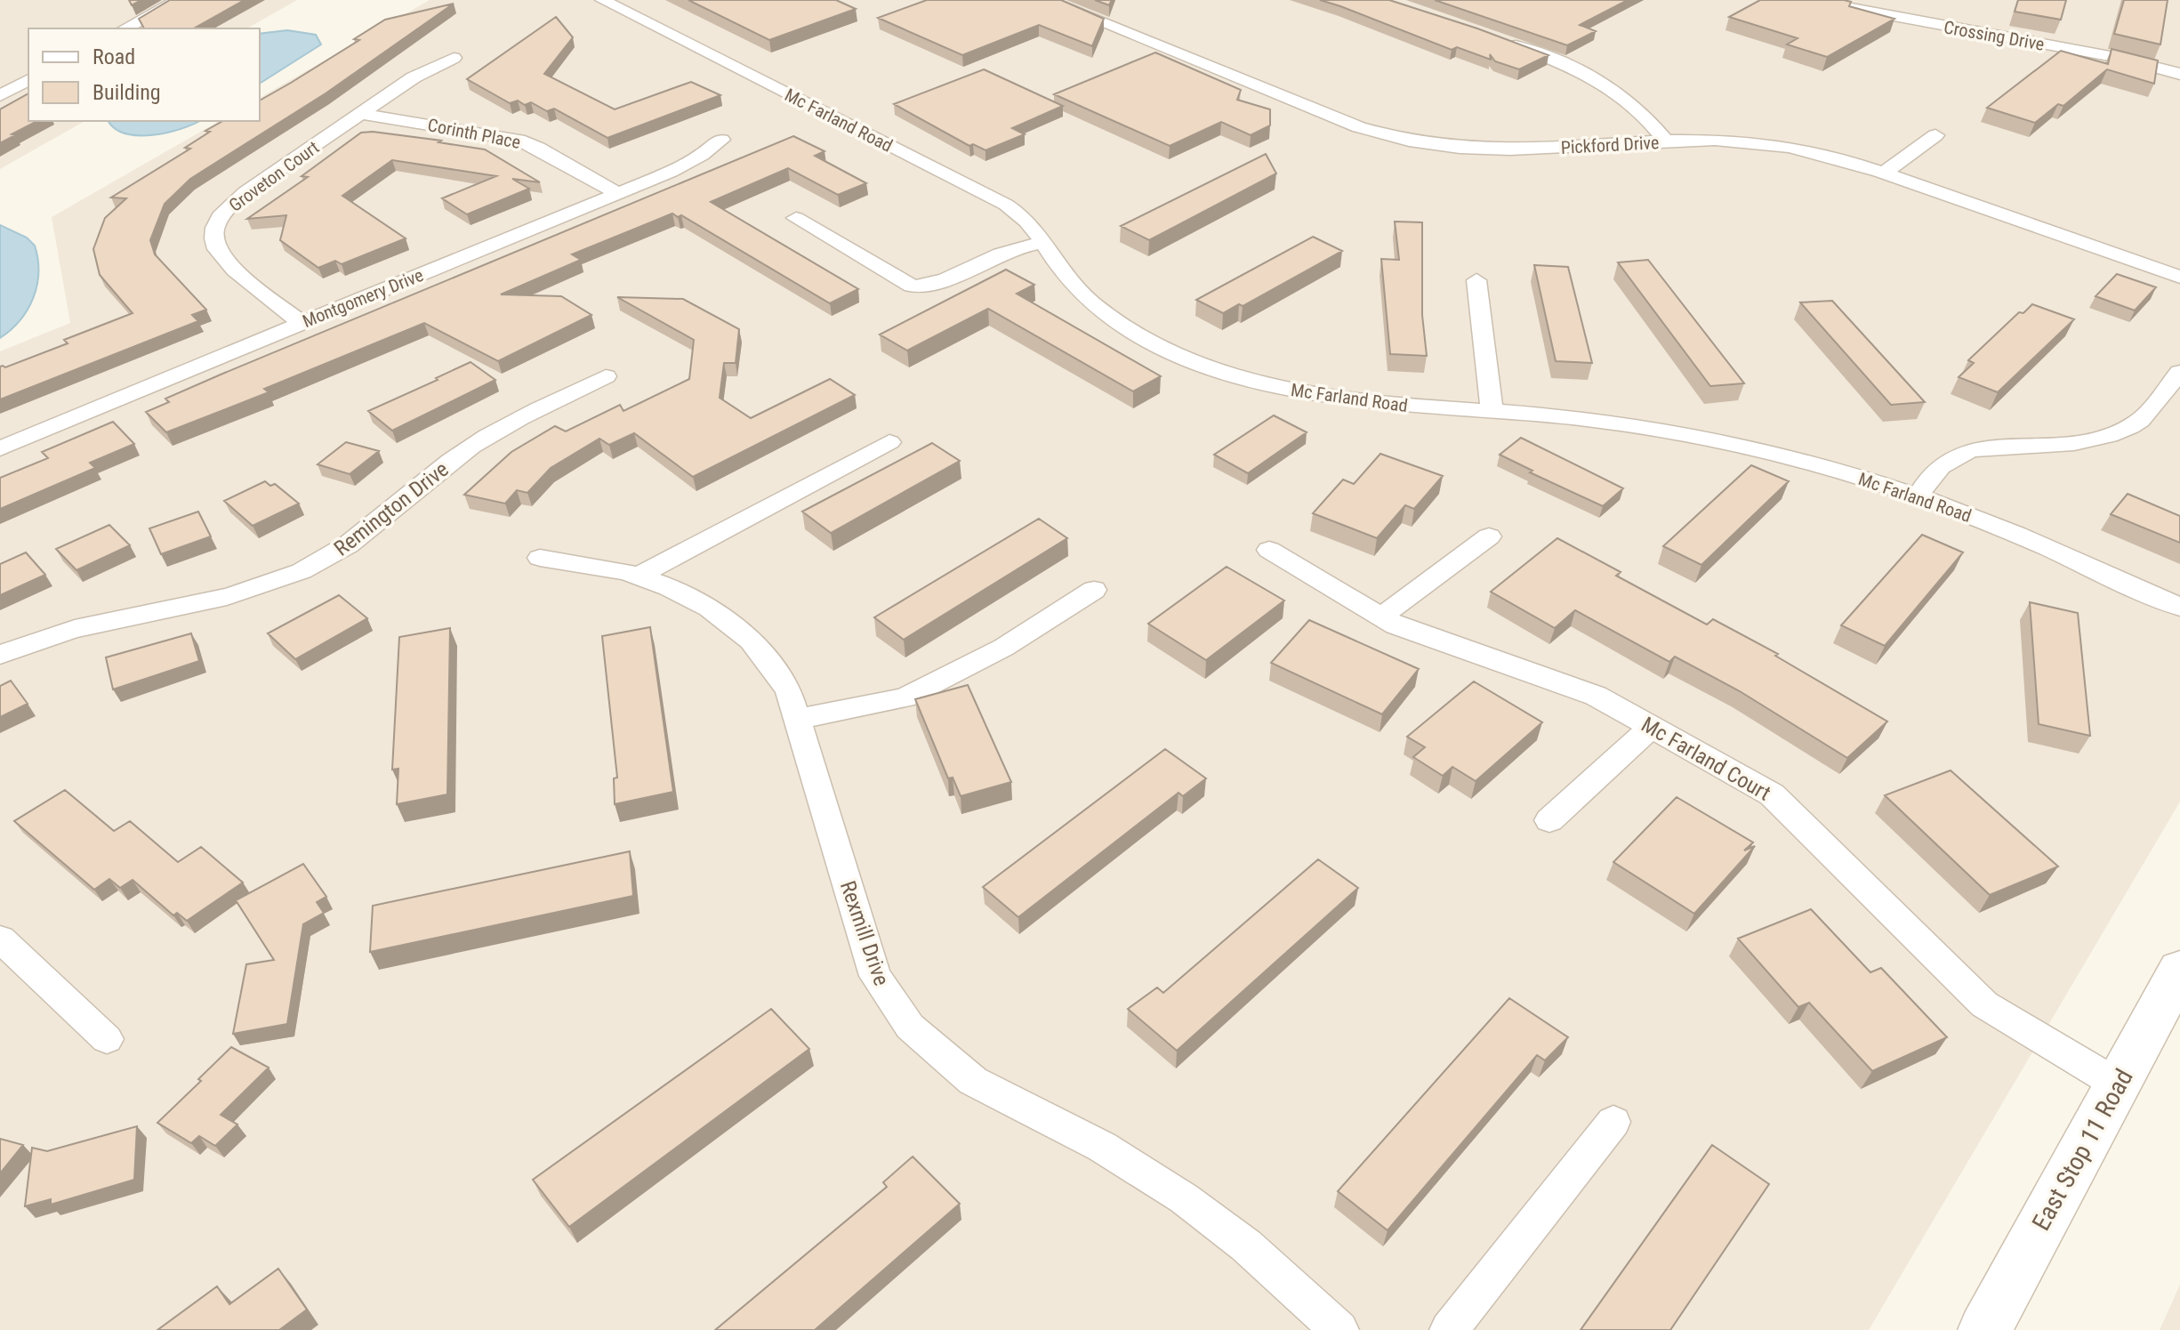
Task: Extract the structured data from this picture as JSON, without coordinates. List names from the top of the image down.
{
  "streets": {
    "main road": ["East Stop 11 Road"],
    "street": [
      "Crossing Drive",
      "Mc Farland Road",
      "Corinth Place",
      "Pickford Drive",
      "Groveton Court",
      "Montgomery Drive",
      "Remington Drive",
      "Mc Farland Court",
      "Rexmill Drive"
    ]
  },
  "crossings": [
    ["Corinth Place", "Groveton Court"],
    ["Corinth Place", "Montgomery Drive"],
    ["Groveton Court", "Montgomery Drive"],
    ["Mc Farland Court", "East Stop 11 Road"]
  ],
  "legend": ["Road", "Building"]
}
